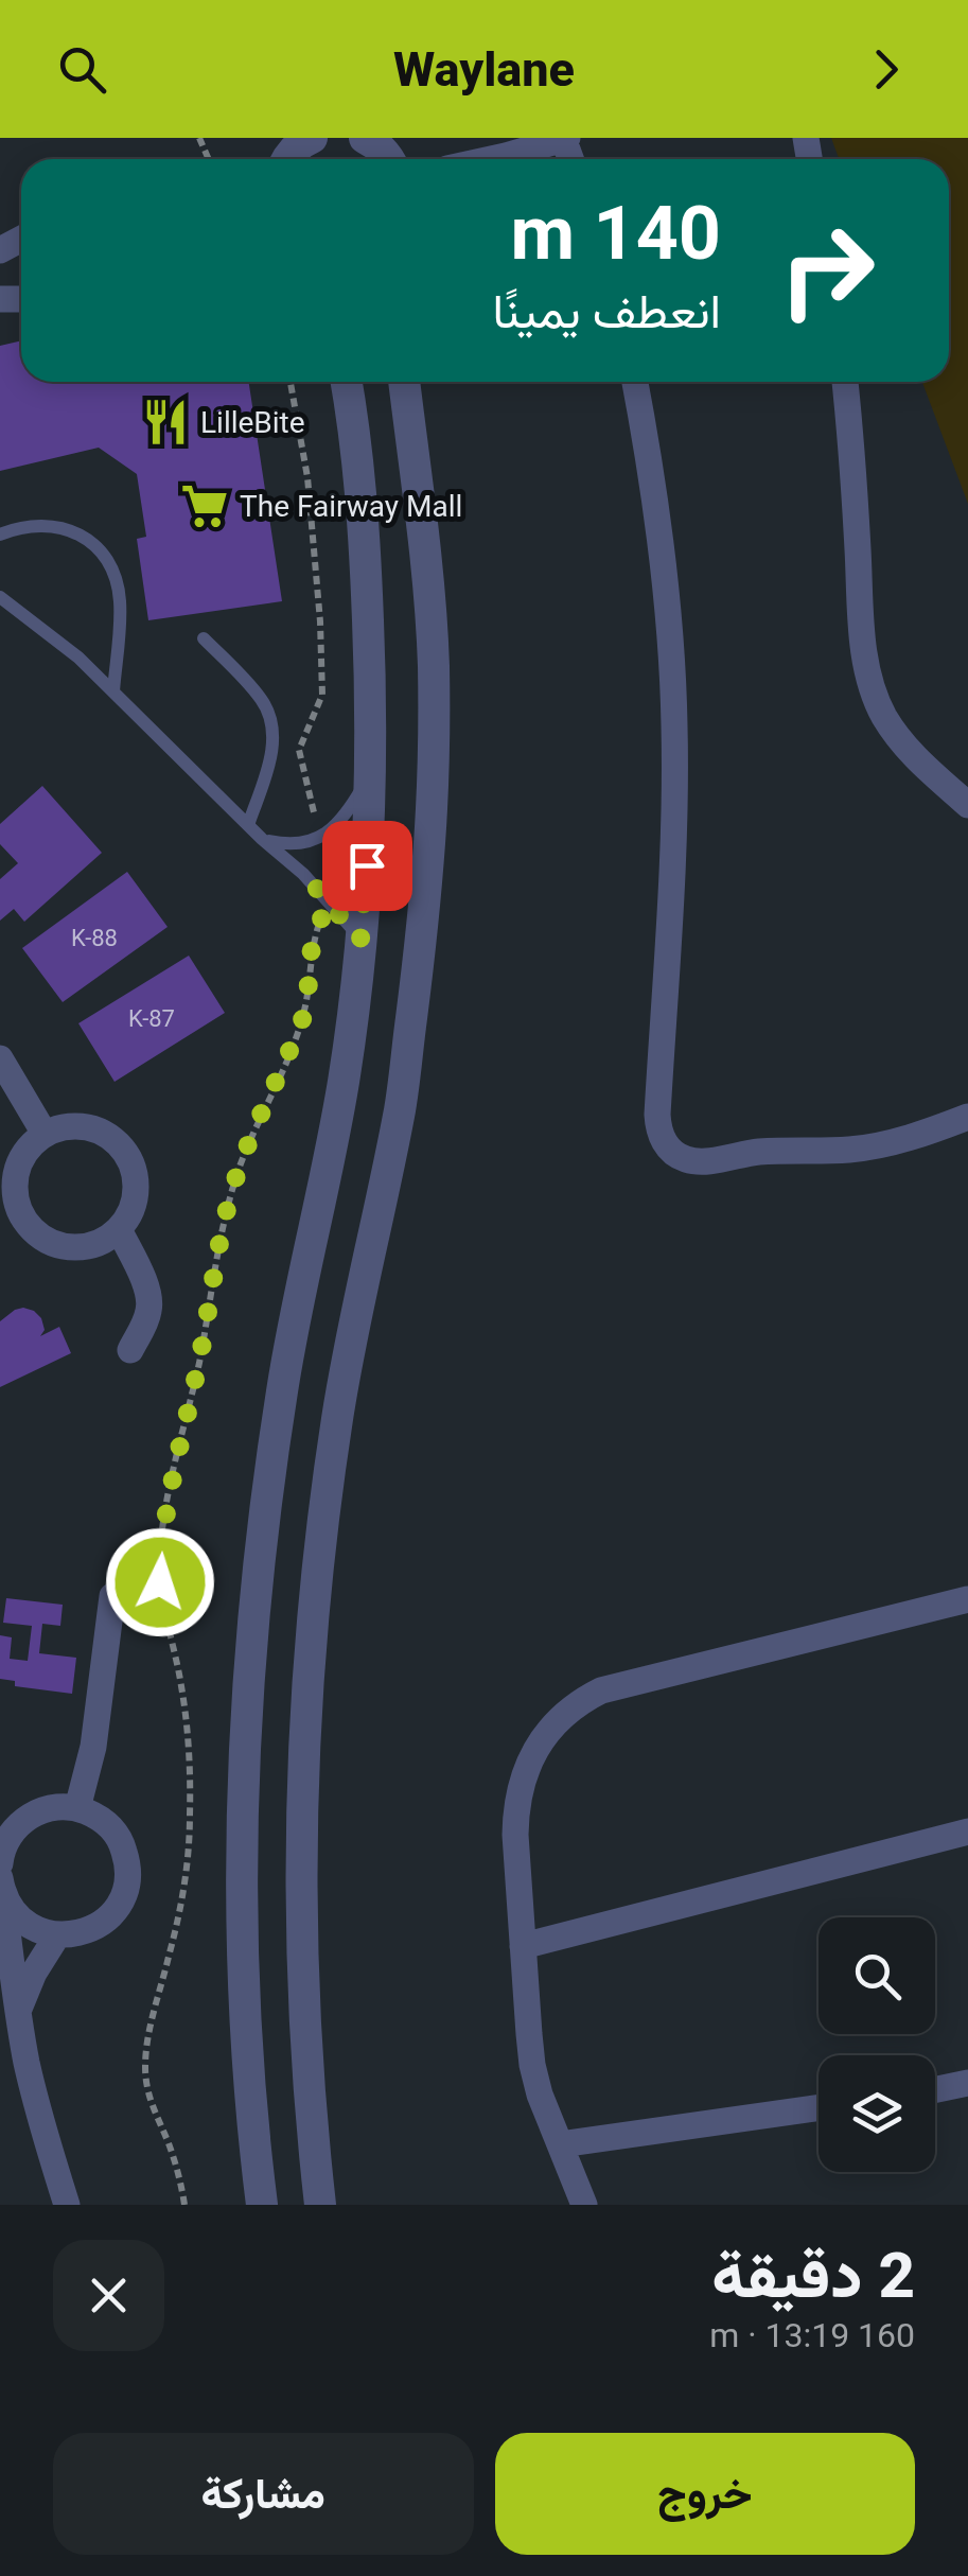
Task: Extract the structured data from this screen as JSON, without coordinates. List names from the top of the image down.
{
  "places": {
    "restaurant": ["LilleBite"],
    "supermarket": ["The Fairway Mall"]
  },
  "house_numbers": ["K-88", "K-87"],
  "page": {
    "header": "Waylane",
    "turn": ["140 m", "انعطف يمينًا"],
    "heading": ["2 دقيقة", "160 m · 13:19"],
    "buttons": ["خروج", "مشاركة"]
  }
}
